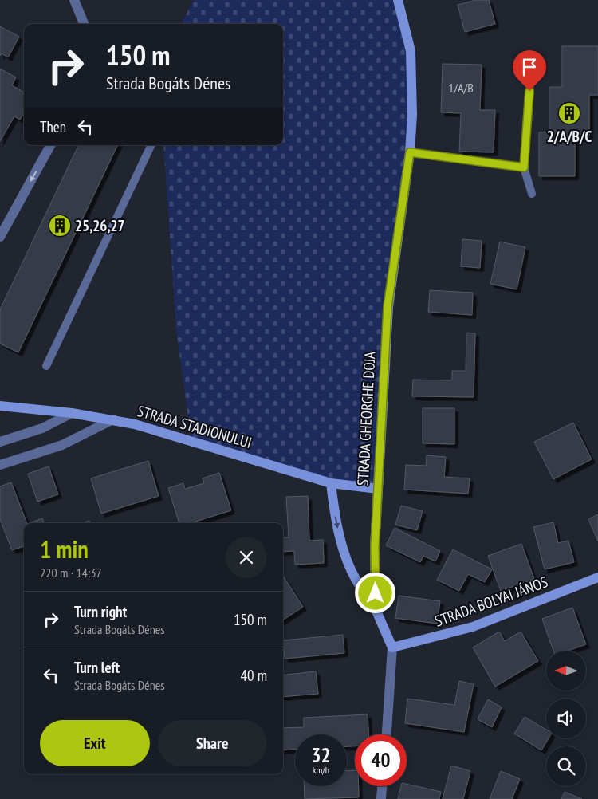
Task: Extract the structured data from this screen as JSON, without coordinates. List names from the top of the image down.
{
  "streets": {
    "street": ["STRADA GHEORGHE DOJA", "STRADA STADIONULUI", "STRADA BOLYAI JÁNOS"]
  },
  "crossings": [
    ["STRADA GHEORGHE DOJA", "STRADA STADIONULUI"],
    ["STRADA GHEORGHE DOJA", "STRADA BOLYAI JÁNOS"]
  ],
  "places": {
    "building": ["2/A/B/C", "25,26,27"]
  },
  "house_numbers": ["1/A/B"],
  "north": "left",
  "page": {
    "turn": ["150 m", "Strada Bogáts Dénes"],
    "then": "Then",
    "heading": ["1 min", "220 m · 14:37"],
    "list": [
      {
        "name": "Turn right",
        "note": "Strada Bogáts Dénes",
        "value": "150 m"
      },
      {
        "name": "Turn left",
        "note": "Strada Bogáts Dénes",
        "value": "40 m"
      }
    ],
    "buttons": ["Exit", "Share"],
    "speed": "32 km/h",
    "limit": "40"
  }
}
